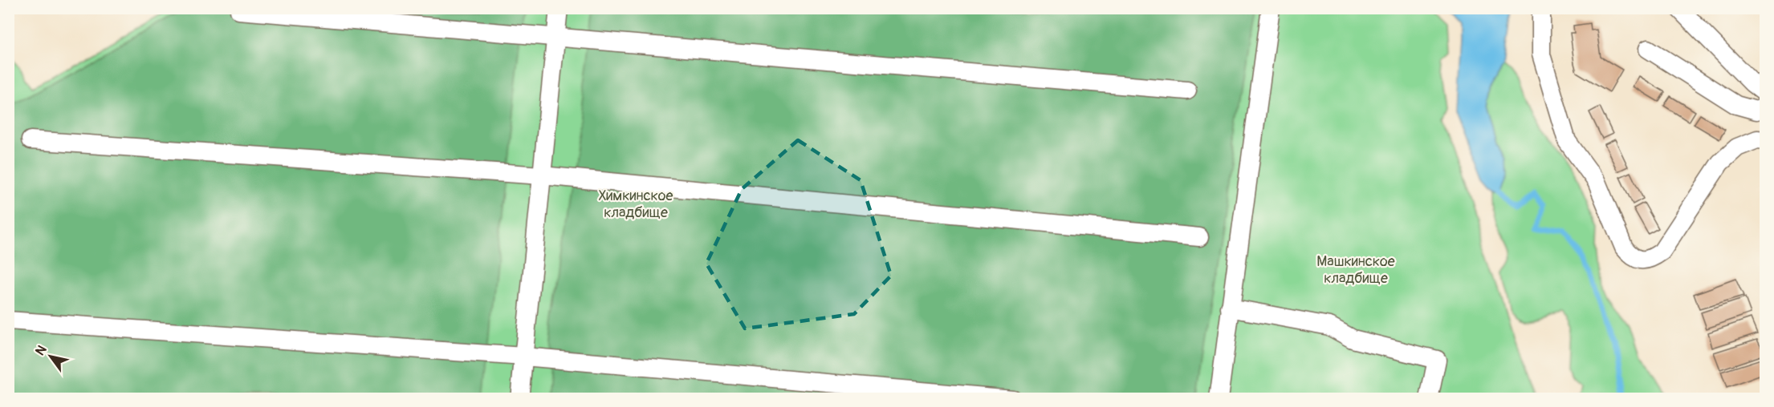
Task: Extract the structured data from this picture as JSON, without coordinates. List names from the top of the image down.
{
  "parks": ["Химкинское кладбище", "Машкинское кладбище"],
  "north": "top left"
}
